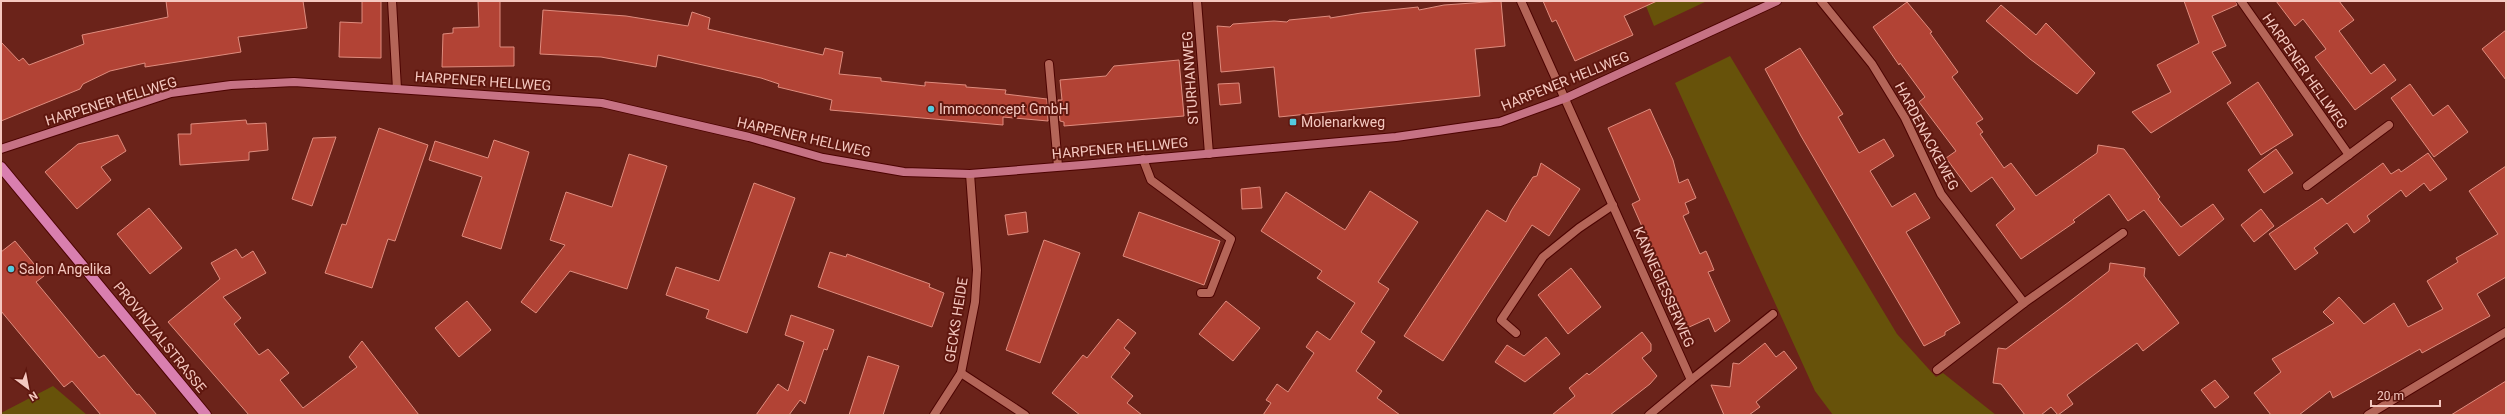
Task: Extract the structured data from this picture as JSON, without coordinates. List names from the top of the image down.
{
  "streets": {
    "main road": ["PROVINZIALSTRASSE"],
    "street": [
      "HARPENER HELLWEG",
      "STURHANWEG",
      "HARDENACKEWEG",
      "KANNEGIESSERWEG",
      "GECKS HEIDE"
    ]
  },
  "crossings": [
    ["HARPENER HELLWEG", "STURHANWEG"],
    ["HARPENER HELLWEG", "KANNEGIESSERWEG"],
    ["HARPENER HELLWEG", "GECKS HEIDE"]
  ],
  "places": {
    "other": ["Immoconcept GmbH", "Salon Angelika"],
    "transit": ["Molenarkweg"]
  },
  "scale_bar": "20 m",
  "north": "bottom right"
}
